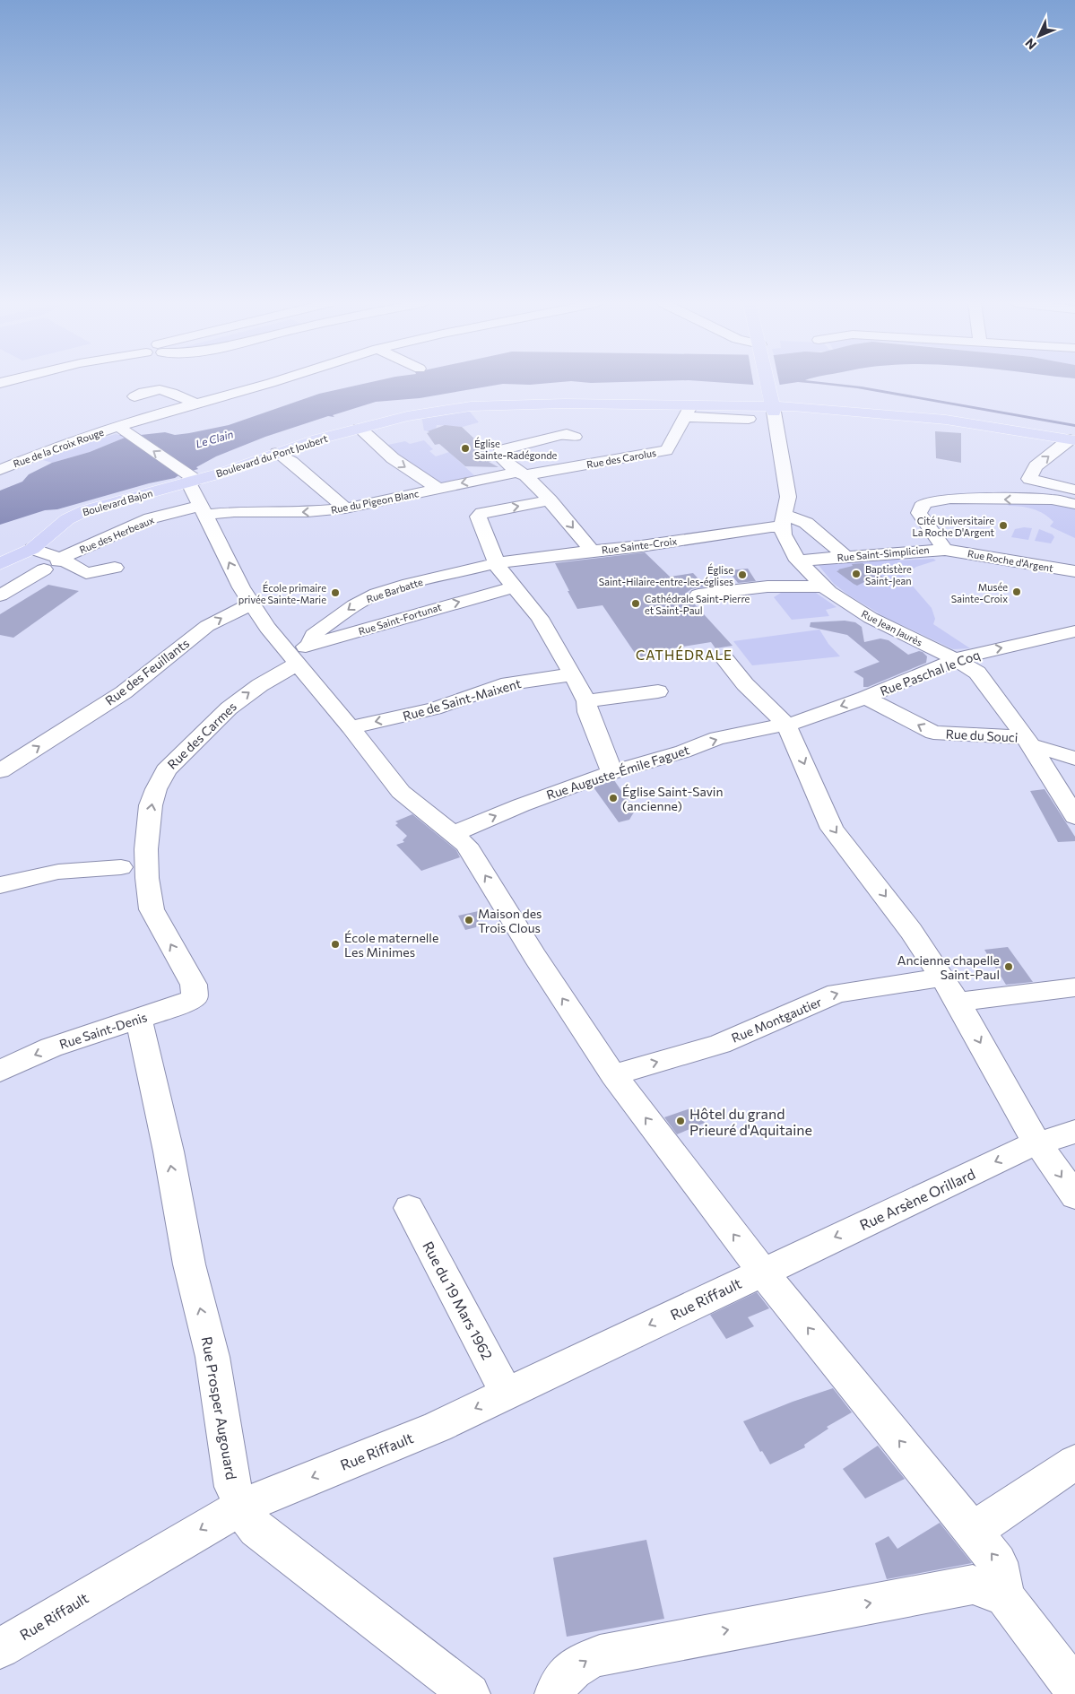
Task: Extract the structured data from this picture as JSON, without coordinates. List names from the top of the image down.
{
  "streets": {
    "main road": ["Boulevard du Pont Joubert", "Boulevard Bajon"],
    "street": [
      "Rue de la Croix Rouge",
      "Rue des Carolus",
      "Rue du Pigeon Blanc",
      "Rue des Herbeaux",
      "Rue Sainte-Croix",
      "Rue Saint-Simplicien",
      "Rue Roche d'Argent",
      "Rue Barbatte",
      "Rue Saint-Fortunat",
      "Rue Jean Jaurès",
      "Rue des Feuillants",
      "Rue Paschal le Coq",
      "Rue de Saint-Maixent",
      "Rue des Carmes",
      "Rue du Souci",
      "Rue Auguste-Émile Faguet",
      "Rue Montgautier",
      "Rue Saint-Denis",
      "Rue Arsène Orillard",
      "Rue Riffault",
      "Rue du 19 Mars 1962",
      "Rue Prosper Augouard"
    ]
  },
  "crossings": [
    ["Boulevard du Pont Joubert", "Rue des Carolus"],
    ["Boulevard du Pont Joubert", "Boulevard Bajon"],
    ["Boulevard du Pont Joubert", "Rue Jean Jaurès"],
    ["Rue des Carolus", "Rue du Pigeon Blanc"],
    ["Rue du Pigeon Blanc", "Rue des Herbeaux"],
    ["Boulevard Bajon", "Rue des Herbeaux"],
    ["Rue Sainte-Croix", "Rue Barbatte"],
    ["Rue Sainte-Croix", "Rue Jean Jaurès"],
    ["Rue Saint-Simplicien", "Rue Roche d'Argent"],
    ["Rue Saint-Simplicien", "Rue Jean Jaurès"],
    ["Rue Barbatte", "Rue Saint-Fortunat"],
    ["Rue Barbatte", "Rue des Carmes"],
    ["Rue Saint-Fortunat", "Rue des Carmes"],
    ["Rue Jean Jaurès", "Rue Paschal le Coq"],
    ["Rue Jean Jaurès", "Rue du Souci"],
    ["Rue Paschal le Coq", "Rue du Souci"],
    ["Rue Paschal le Coq", "Rue Auguste-Émile Faguet"],
    ["Rue des Carmes", "Rue Saint-Denis"],
    ["Rue Saint-Denis", "Rue Prosper Augouard"],
    ["Rue Arsène Orillard", "Rue Riffault"],
    ["Rue Riffault", "Rue du 19 Mars 1962"],
    ["Rue Riffault", "Rue Prosper Augouard"]
  ],
  "one_way": [
    "Rue du Pigeon Blanc",
    "Rue Barbatte",
    "Rue Saint-Fortunat",
    "Rue de Saint-Maixent",
    "Rue des Carmes",
    "Rue du Souci",
    "Rue Montgautier",
    "Rue Riffault",
    "Rue Prosper Augouard"
  ],
  "districts": ["CATHÉDRALE"],
  "water": ["Le Clain"],
  "places": [
    "Église Sainte-Radégonde",
    "Cité Universitaire La Roche D'Argent",
    "Baptistère Saint-Jean",
    "Église Saint-Hilaire-entre-les-églises",
    "Musée Sainte-Croix",
    "École primaire privée Sainte-Marie",
    "Cathédrale Saint-Pierre et Saint-Paul",
    "Église Saint-Savin (ancienne)",
    "Maison des Trois Clous",
    "École maternelle Les Minimes",
    "Ancienne chapelle Saint-Paul",
    "Hôtel du grand Prieuré d'Aquitaine"
  ],
  "north": "bottom left"
}
